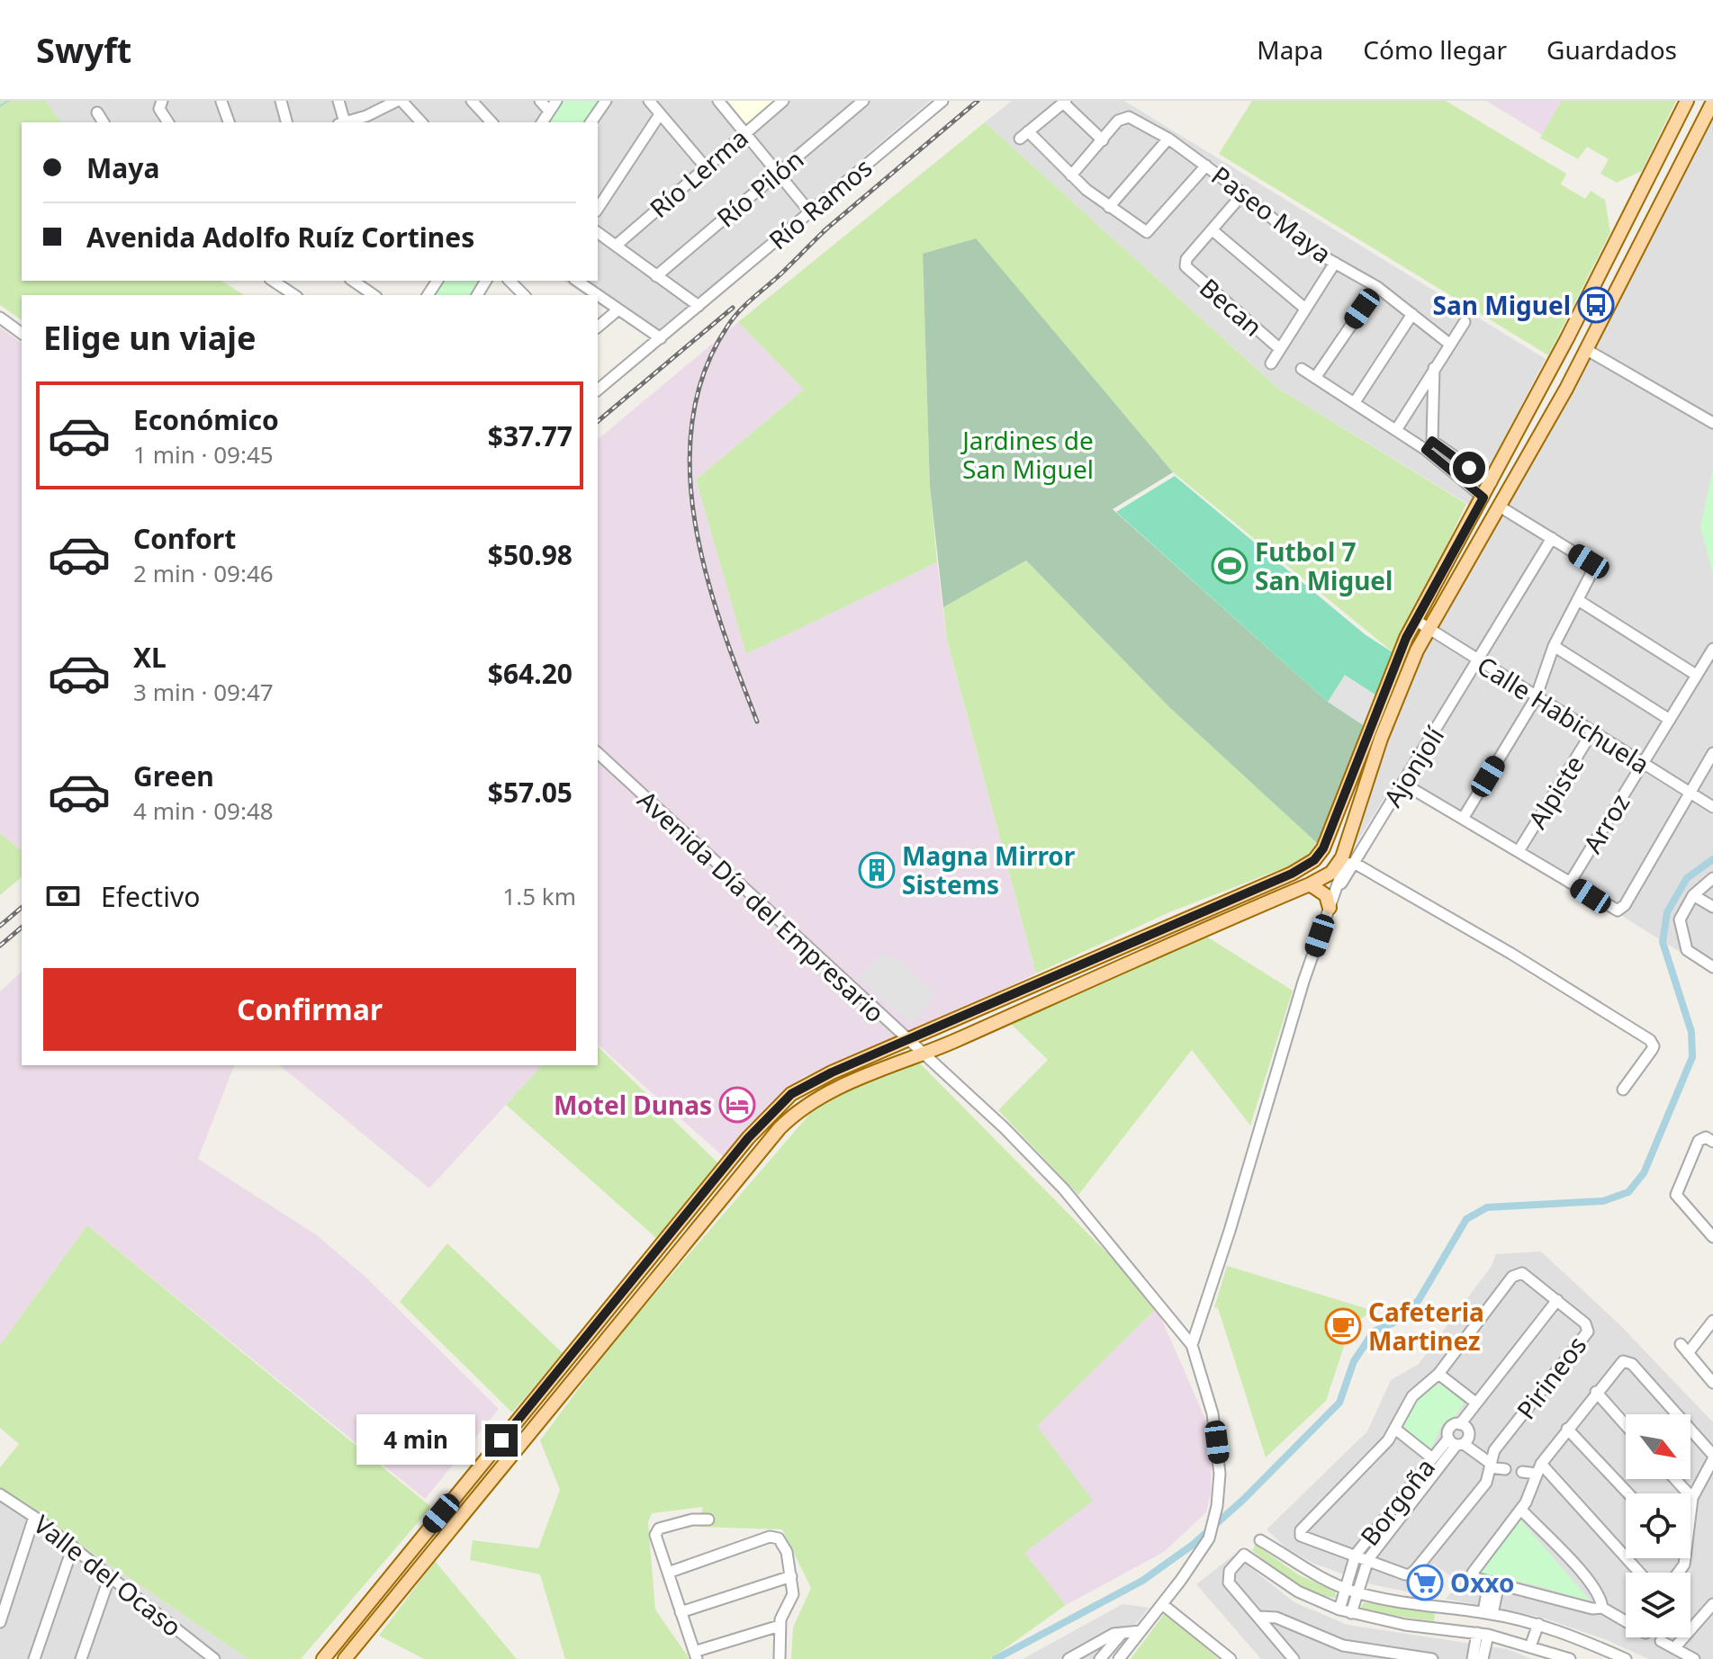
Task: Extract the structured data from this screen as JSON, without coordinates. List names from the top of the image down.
{
  "streets": {
    "street": [
      "Río Lerma",
      "Río Pilón",
      "Río Ramos",
      "Paseo Maya",
      "Becan",
      "Calle Habichuela",
      "Ajonjolí",
      "Alpiste",
      "Arroz",
      "Avenida Día del Empresario",
      "Pirineos",
      "Borgoña",
      "Valle del Ocaso"
    ]
  },
  "crossings": [
    ["Calle Habichuela", "Ajonjolí"],
    ["Calle Habichuela", "Alpiste"],
    ["Calle Habichuela", "Arroz"],
    ["Pirineos", "Borgoña"]
  ],
  "parks": ["Jardines de San Miguel"],
  "places": {
    "bus stop": ["San Miguel"],
    "sports": ["Futbol 7 San Miguel"],
    "building": ["Magna Mirror Sistems"],
    "hotel": ["Motel Dunas"],
    "cafe": ["Cafeteria Martinez"],
    "supermarket": ["Oxxo"]
  },
  "north": "bottom right",
  "page": {
    "header": "Swyft",
    "nav": ["Mapa", "Cómo llegar", "Guardados"],
    "banner": ["Maya", "Avenida Adolfo Ruíz Cortines"],
    "heading": "Elige un viaje",
    "list": [
      {
        "name": "Económico",
        "note": "1 min · 09:45",
        "value": "$37.77"
      },
      {
        "name": "Confort",
        "note": "2 min · 09:46",
        "value": "$50.98"
      },
      {
        "name": "XL",
        "note": "3 min · 09:47",
        "value": "$64.20"
      },
      {
        "name": "Green",
        "note": "4 min · 09:48",
        "value": "$57.05"
      }
    ],
    "pay": ["Efectivo", "1.5 km"],
    "buttons": "Confirmar",
    "bubble": "4 min"
  }
}
